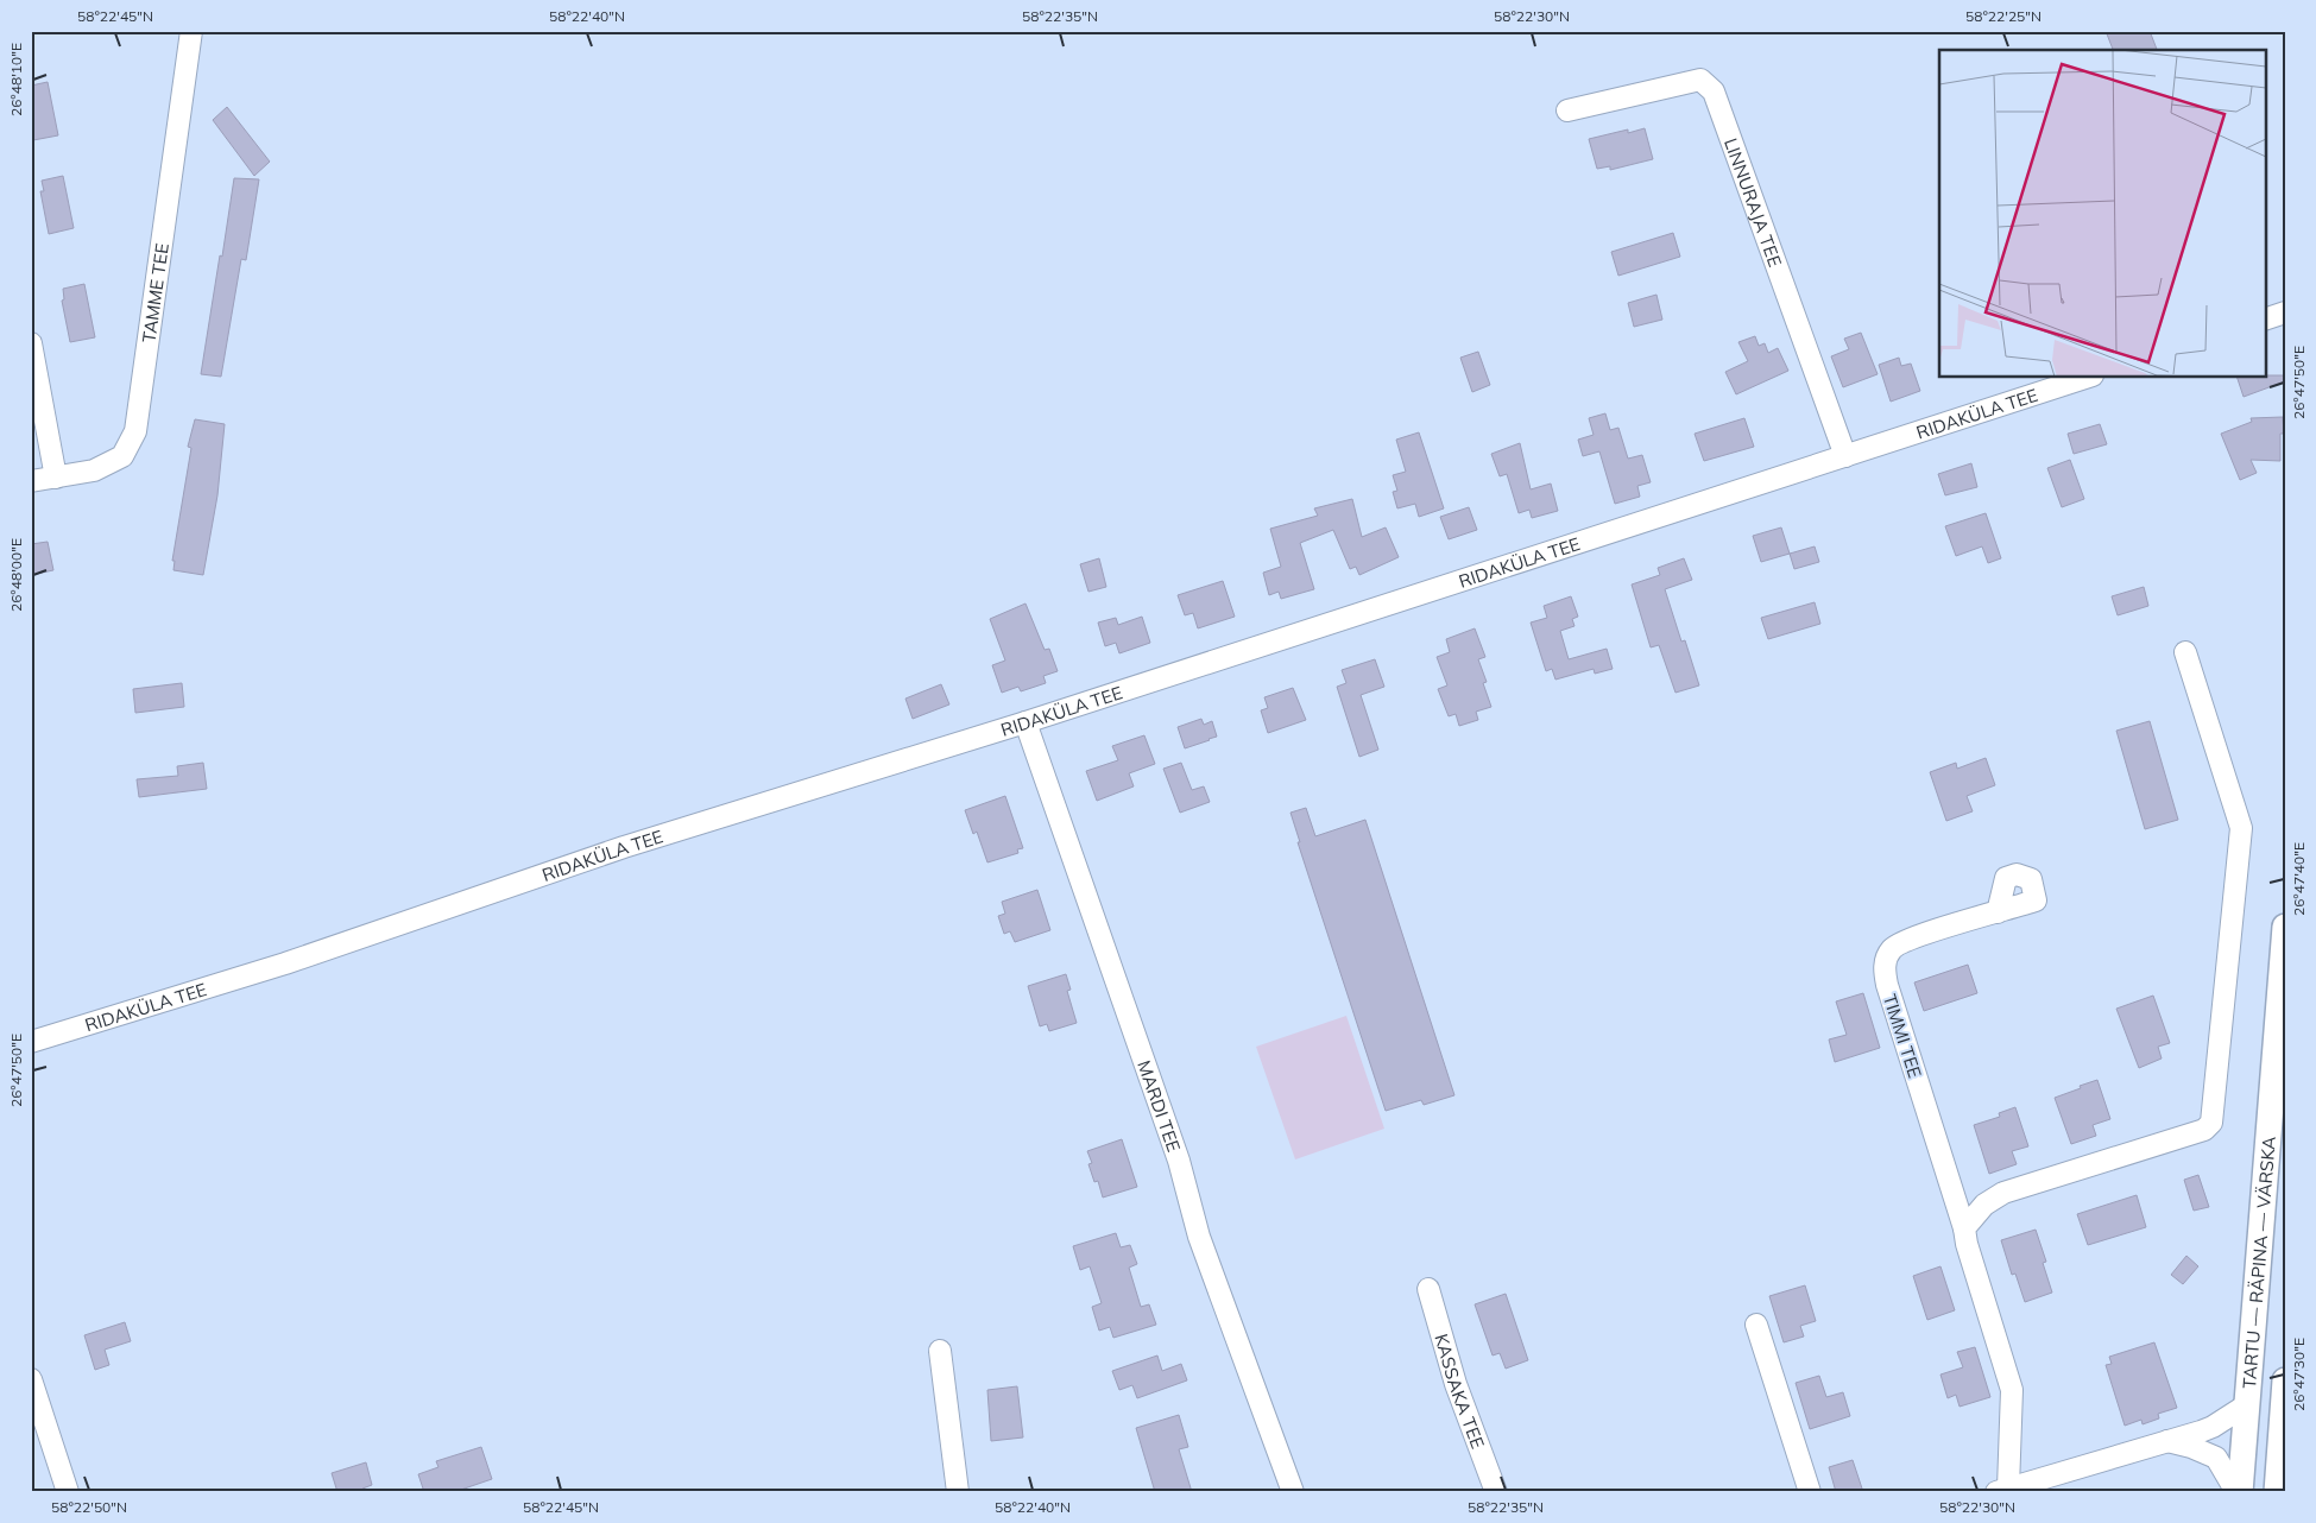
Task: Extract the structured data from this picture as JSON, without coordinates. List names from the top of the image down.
{
  "streets": {
    "main road": ["TARTU — RÄPINA — VÄRSKA"],
    "street": [
      "LINNURAJA TEE",
      "TAMME TEE",
      "RIDAKÜLA TEE",
      "TIMMI TEE",
      "MARDI TEE",
      "KASSAKA TEE"
    ]
  },
  "crossings": [
    ["LINNURAJA TEE", "RIDAKÜLA TEE"],
    ["RIDAKÜLA TEE", "MARDI TEE"]
  ],
  "coordinates": [
    "58°22'45\"N",
    "58°22'40\"N",
    "58°22'35\"N",
    "58°22'30\"N",
    "58°22'25\"N",
    "26°48'10\"E",
    "26°47'50\"E",
    "26°48'00\"E",
    "26°47'40\"E",
    "26°47'30\"E",
    "58°22'50\"N"
  ]
}
